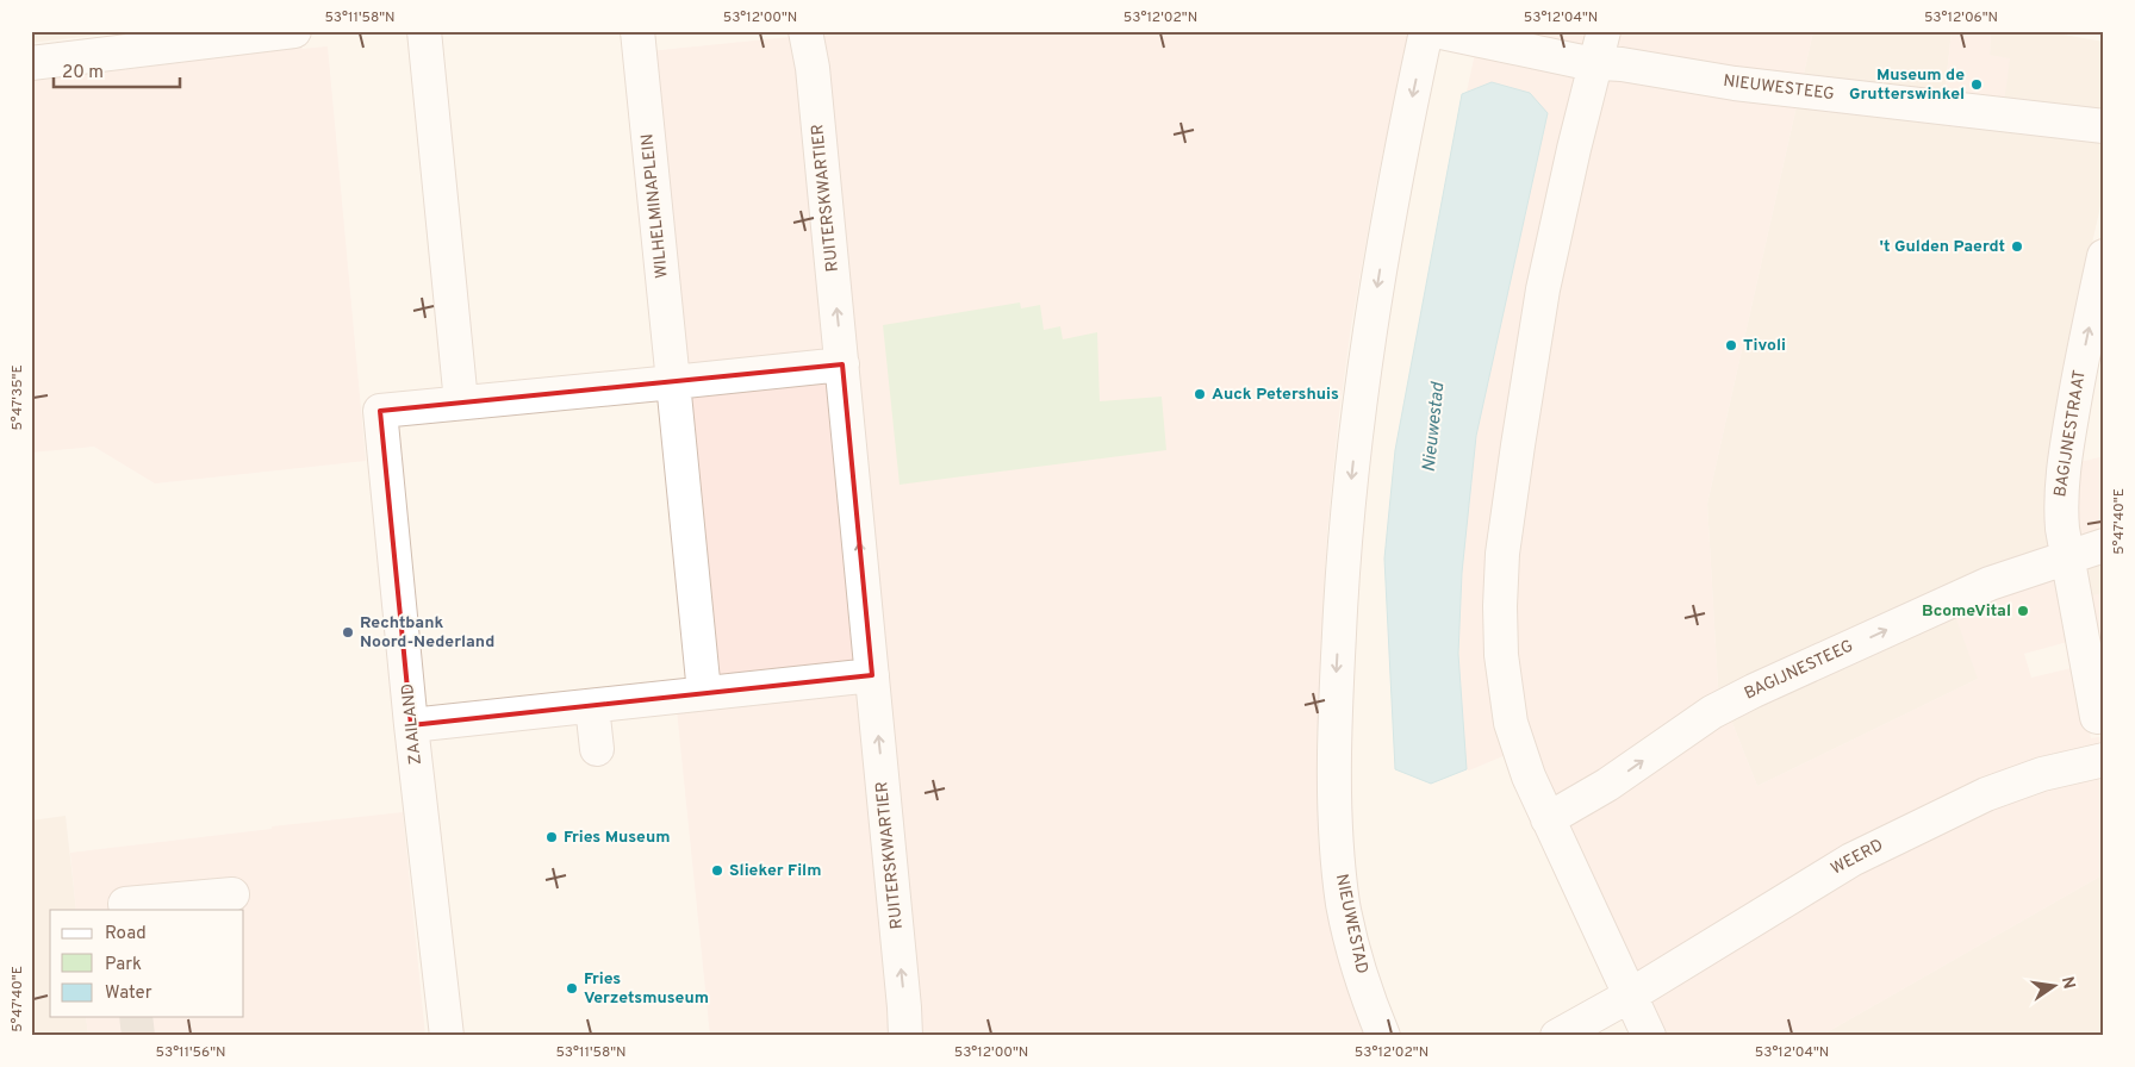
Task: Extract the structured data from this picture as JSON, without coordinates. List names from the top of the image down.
{
  "streets": {
    "street": [
      "NIEUWESTEEG",
      "RUITERSKWARTIER",
      "WILHELMINAPLEIN",
      "BAGIJNESTRAAT",
      "BAGIJNESTEEG",
      "ZAAILAND",
      "WEERD",
      "NIEUWESTAD"
    ]
  },
  "crossings": [
    ["BAGIJNESTRAAT", "BAGIJNESTEEG"]
  ],
  "one_way": ["RUITERSKWARTIER", "BAGIJNESTRAAT", "BAGIJNESTEEG"],
  "water": ["Nieuwestad"],
  "places": [
    "Museum de Grutterswinkel",
    "'t Gulden Paerdt",
    "Tivoli",
    "Auck Petershuis",
    "BcomeVital",
    "Rechtbank Noord-Nederland",
    "Fries Museum",
    "Slieker Film",
    "Fries Verzetsmuseum"
  ],
  "legend": ["Road", "Park", "Water"],
  "scale_bar": "20 m",
  "north": "right",
  "coordinates": [
    "53°11'58\"N",
    "53°12'00\"N",
    "53°12'02\"N",
    "53°12'04\"N",
    "53°12'06\"N",
    "5°47'35\"E",
    "5°47'40\"E",
    "53°11'56\"N"
  ]
}
